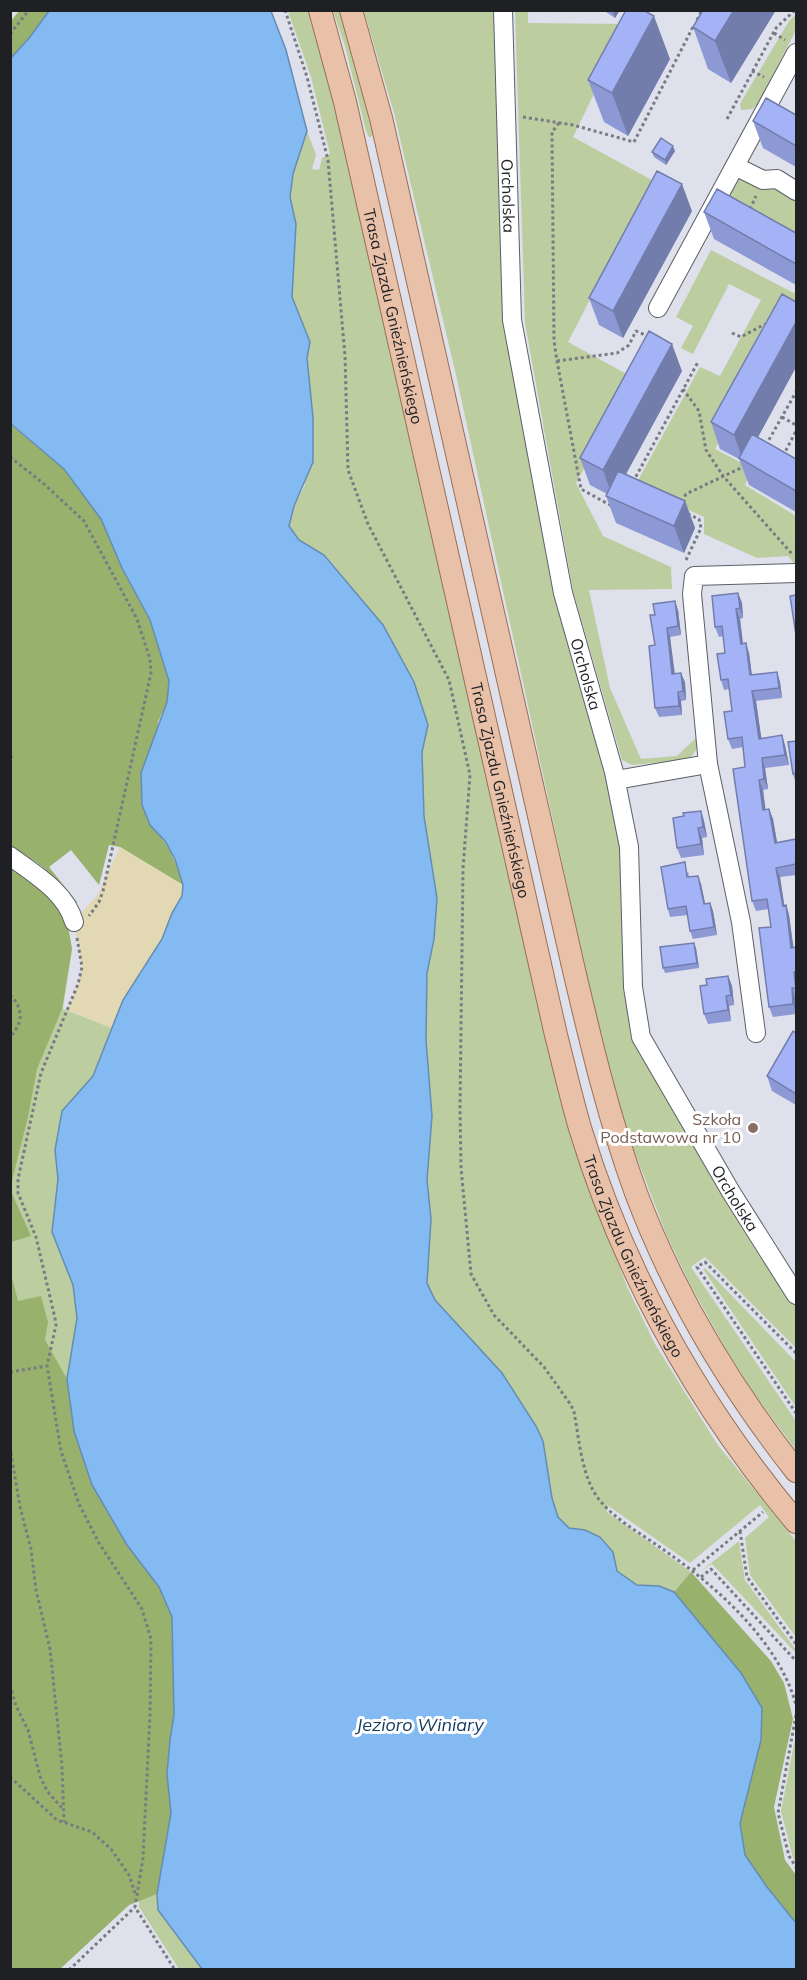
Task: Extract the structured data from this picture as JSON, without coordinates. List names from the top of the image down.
{
  "streets": {
    "main road": ["Trasa Zjazdu Gnieźnieńskiego"],
    "street": ["Orcholska"]
  },
  "water": ["Jezioro Winiary"],
  "places": ["Szkoła Podstawowa nr 10"]
}
